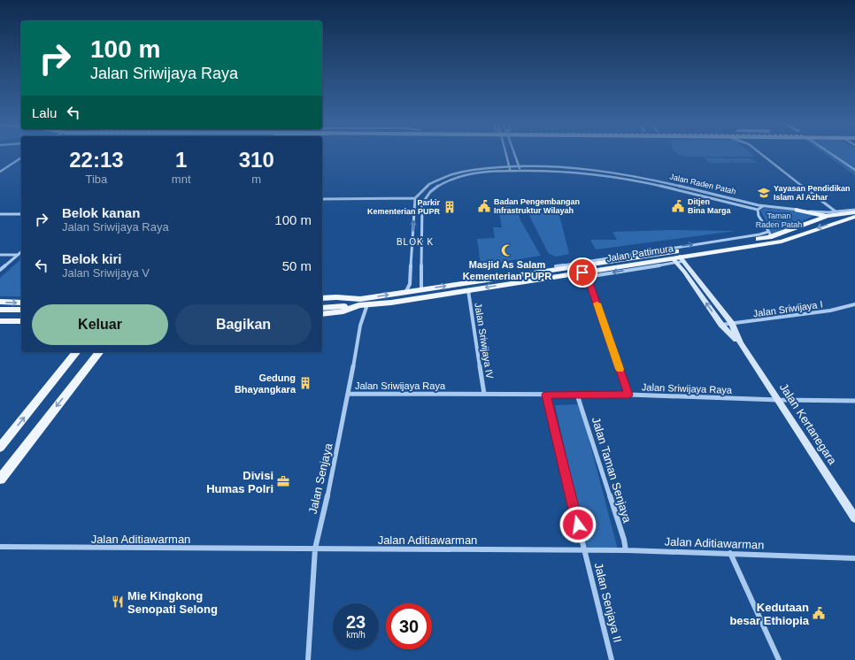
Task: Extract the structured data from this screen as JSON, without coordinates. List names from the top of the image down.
{
  "streets": {
    "main road": ["Jalan Pattimura"],
    "street": [
      "Jalan Raden Patah",
      "Jalan Sriwijaya I",
      "Jalan Sriwijaya IV",
      "Jalan Sriwijaya Raya",
      "Jalan Kertanegara",
      "Jalan Taman Senjaya",
      "Jalan Senjaya",
      "Jalan Aditiawarman",
      "Jalan Senjaya II"
    ]
  },
  "crossings": [
    ["Jalan Raden Patah", "Jalan Pattimura"],
    ["Jalan Pattimura", "Jalan Sriwijaya IV"],
    ["Jalan Pattimura", "Jalan Kertanegara"],
    ["Jalan Pattimura", "Jalan Senjaya"],
    ["Jalan Sriwijaya I", "Jalan Kertanegara"],
    ["Jalan Sriwijaya IV", "Jalan Sriwijaya Raya"],
    ["Jalan Sriwijaya Raya", "Jalan Kertanegara"],
    ["Jalan Sriwijaya Raya", "Jalan Taman Senjaya"],
    ["Jalan Sriwijaya Raya", "Jalan Senjaya"],
    ["Jalan Taman Senjaya", "Jalan Aditiawarman"],
    ["Jalan Senjaya", "Jalan Aditiawarman"],
    ["Jalan Aditiawarman", "Jalan Senjaya II"]
  ],
  "districts": ["BLOK K"],
  "parks": ["Taman Raden Patah"],
  "places": {
    "school or university": ["Yayasan Pendidikan Islam Al Azhar"],
    "public building": ["Badan Pengembangan Infrastruktur Wilayah", "Ditjen Bina Marga", "Kedutaan besar Ethiopia"],
    "building": ["Parkir Kementerian PUPR", "Gedung Bhayangkara"],
    "mosque": ["Masjid As Salam Kementerian PUPR"],
    "office": ["Divisi Humas Polri"],
    "restaurant": ["Mie Kingkong Senopati Selong"]
  },
  "page": {
    "turn": ["100 m", "Jalan Sriwijaya Raya"],
    "then": "Lalu",
    "eta": [
      "22:13",
      "Tiba",
      "1",
      "mnt",
      "310",
      "m"
    ],
    "list": [
      {
        "name": "Belok kanan",
        "note": "Jalan Sriwijaya Raya",
        "value": "100 m"
      },
      {
        "name": "Belok kiri",
        "note": "Jalan Sriwijaya V",
        "value": "50 m"
      }
    ],
    "buttons": ["Keluar", "Bagikan"],
    "speed": "23 km/h",
    "limit": "30"
  }
}
